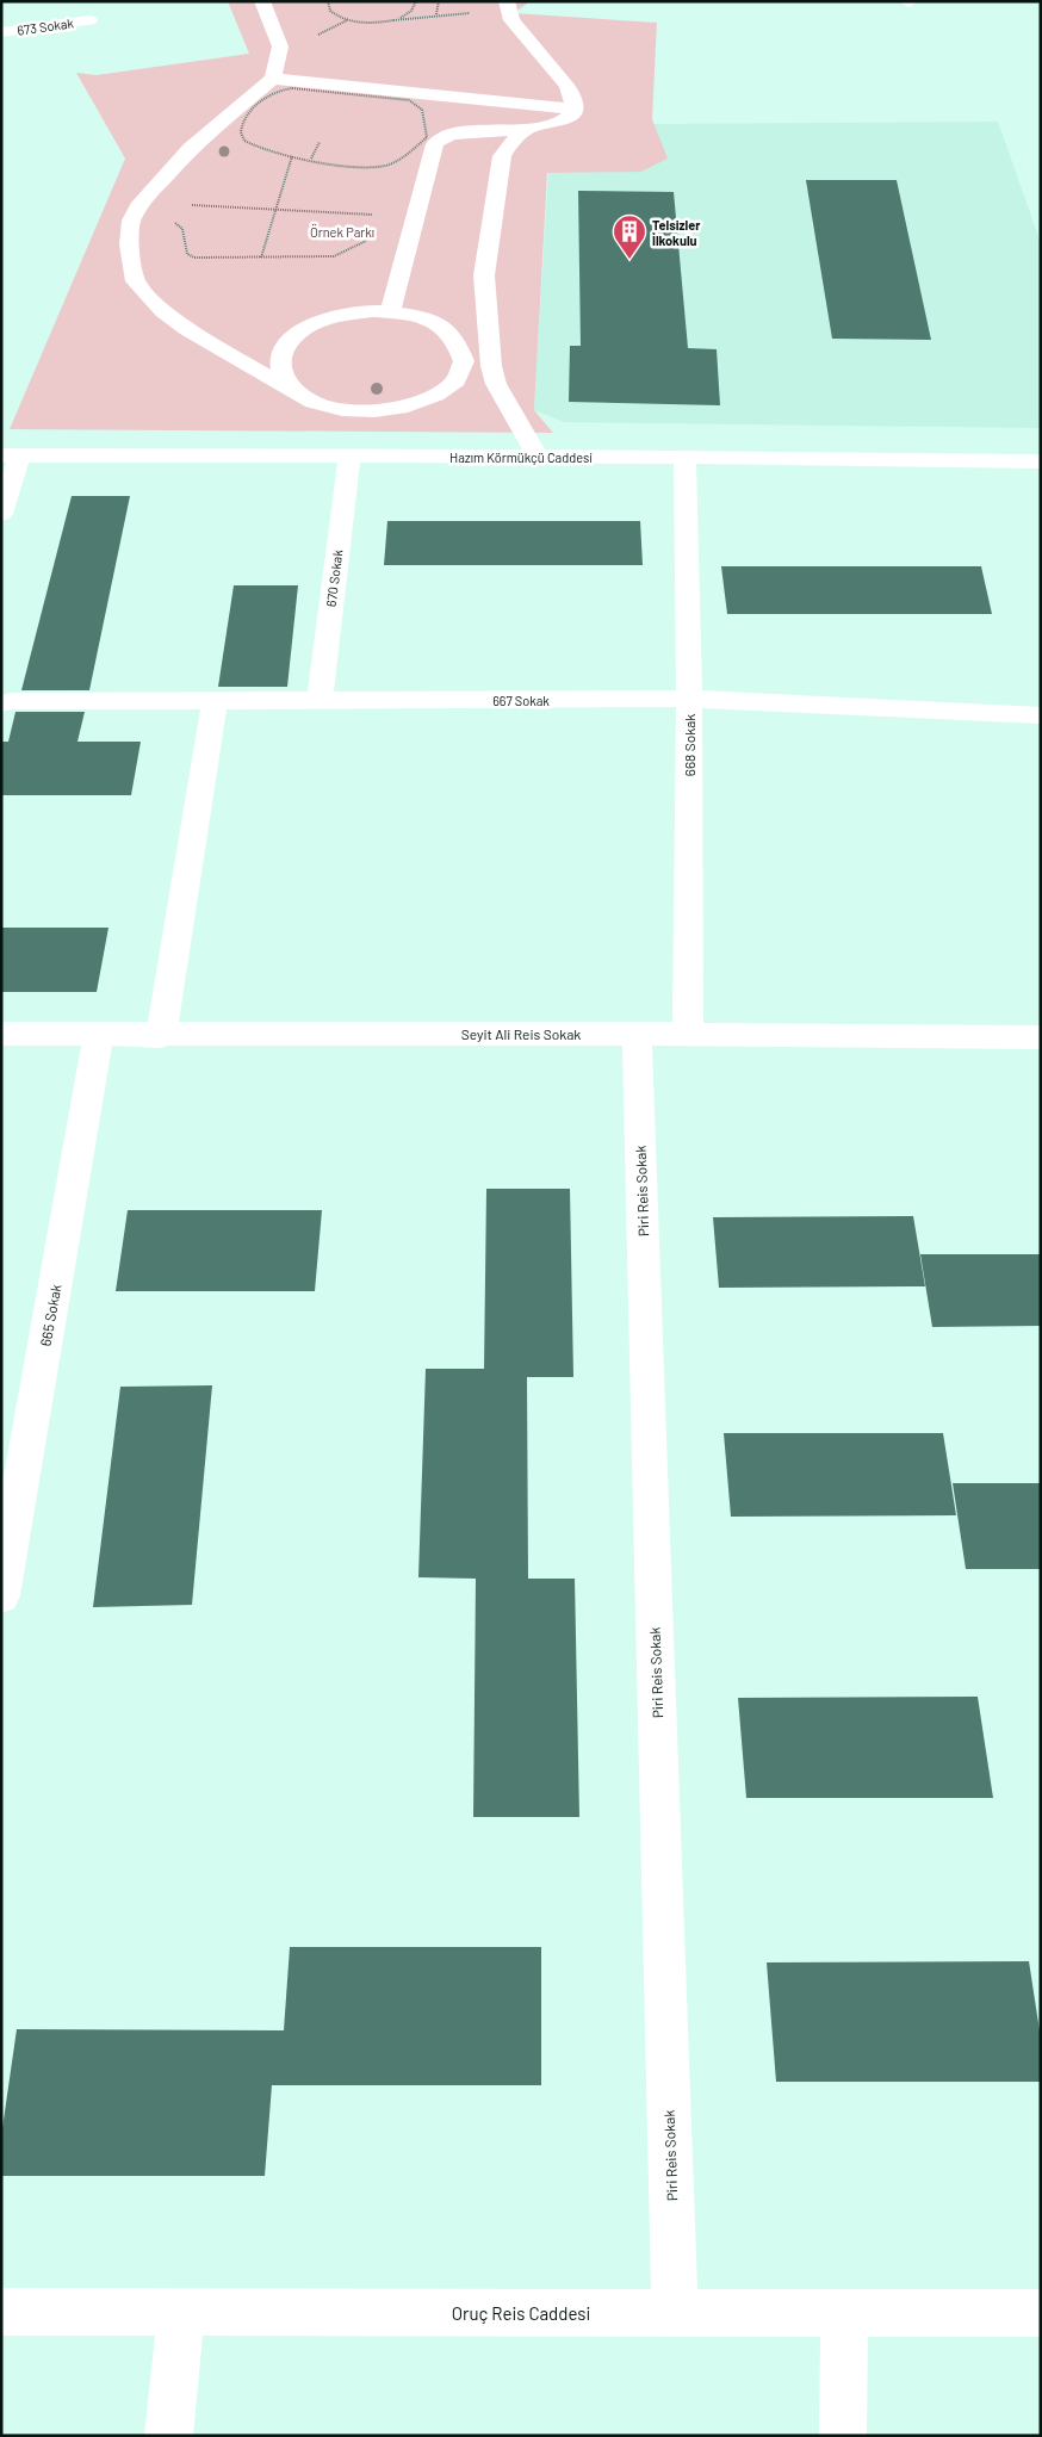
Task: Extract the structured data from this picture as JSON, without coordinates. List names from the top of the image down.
{
  "streets": {
    "street": [
      "673 Sokak",
      "Hazım Körmükçü Caddesi",
      "670 Sokak",
      "667 Sokak",
      "668 Sokak",
      "Seyit Ali Reis Sokak",
      "Piri Reis Sokak",
      "665 Sokak",
      "Oruç Reis Caddesi"
    ]
  },
  "crossings": [
    ["Hazım Körmükçü Caddesi", "670 Sokak"],
    ["Hazım Körmükçü Caddesi", "668 Sokak"],
    ["670 Sokak", "667 Sokak"],
    ["667 Sokak", "668 Sokak"],
    ["668 Sokak", "Seyit Ali Reis Sokak"],
    ["Seyit Ali Reis Sokak", "Piri Reis Sokak"],
    ["Seyit Ali Reis Sokak", "665 Sokak"],
    ["Piri Reis Sokak", "Oruç Reis Caddesi"]
  ],
  "parks": ["Örnek Parkı"],
  "places": {
    "building": ["Telsizler İlkokulu"]
  }
}
